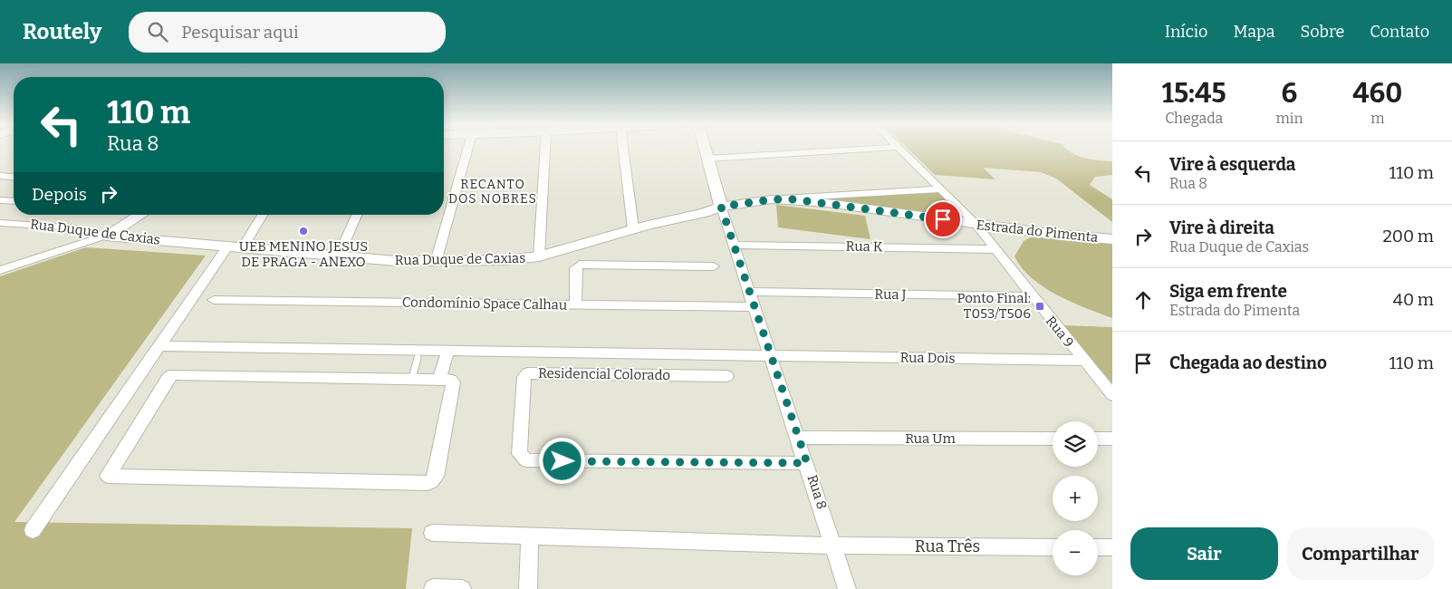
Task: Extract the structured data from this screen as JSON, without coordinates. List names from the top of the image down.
{
  "streets": {
    "main road": ["Estrada do Pimenta", "Rua Duque de Caxias"],
    "street": [
      "Rua K",
      "Rua J",
      "Condomínio Space Calhau",
      "Rua 9",
      "Rua Dois",
      "Residencial Colorado",
      "Rua Um",
      "Rua 8",
      "Rua Três"
    ]
  },
  "crossings": [
    ["Estrada do Pimenta", "Rua Duque de Caxias"],
    ["Estrada do Pimenta", "Rua 9"],
    ["Rua Duque de Caxias", "Rua 8"],
    ["Rua K", "Rua 9"],
    ["Rua K", "Rua 8"],
    ["Rua J", "Rua 9"],
    ["Rua J", "Rua 8"],
    ["Condomínio Space Calhau", "Rua 8"],
    ["Rua 9", "Rua Dois"],
    ["Rua Dois", "Rua 8"],
    ["Residencial Colorado", "Rua 8"],
    ["Rua Um", "Rua 8"],
    ["Rua 8", "Rua Três"]
  ],
  "districts": ["RECANTO DOS NOBRES"],
  "places": {
    "other": ["UEB MENINO JESUS DE PRAGA - ANEXO"],
    "transit": ["Ponto Final: T053/T506"]
  },
  "page": {
    "header": "Routely",
    "search": "Pesquisar aqui",
    "nav": [
      "Início",
      "Mapa",
      "Sobre",
      "Contato"
    ],
    "eta": [
      "15:45",
      "Chegada",
      "6",
      "min",
      "460",
      "m"
    ],
    "turn": ["110 m", "Rua 8"],
    "list": [
      {
        "name": "Vire à esquerda",
        "note": "Rua 8",
        "value": "110 m"
      },
      {
        "name": "Vire à direita",
        "note": "Rua Duque de Caxias",
        "value": "200 m"
      },
      {
        "name": "Siga em frente",
        "note": "Estrada do Pimenta",
        "value": "40 m"
      },
      {
        "name": "Chegada ao destino",
        "value": "110 m"
      }
    ],
    "then": "Depois",
    "map_buttons": ["+", "−"],
    "buttons": ["Sair", "Compartilhar"]
  }
}
